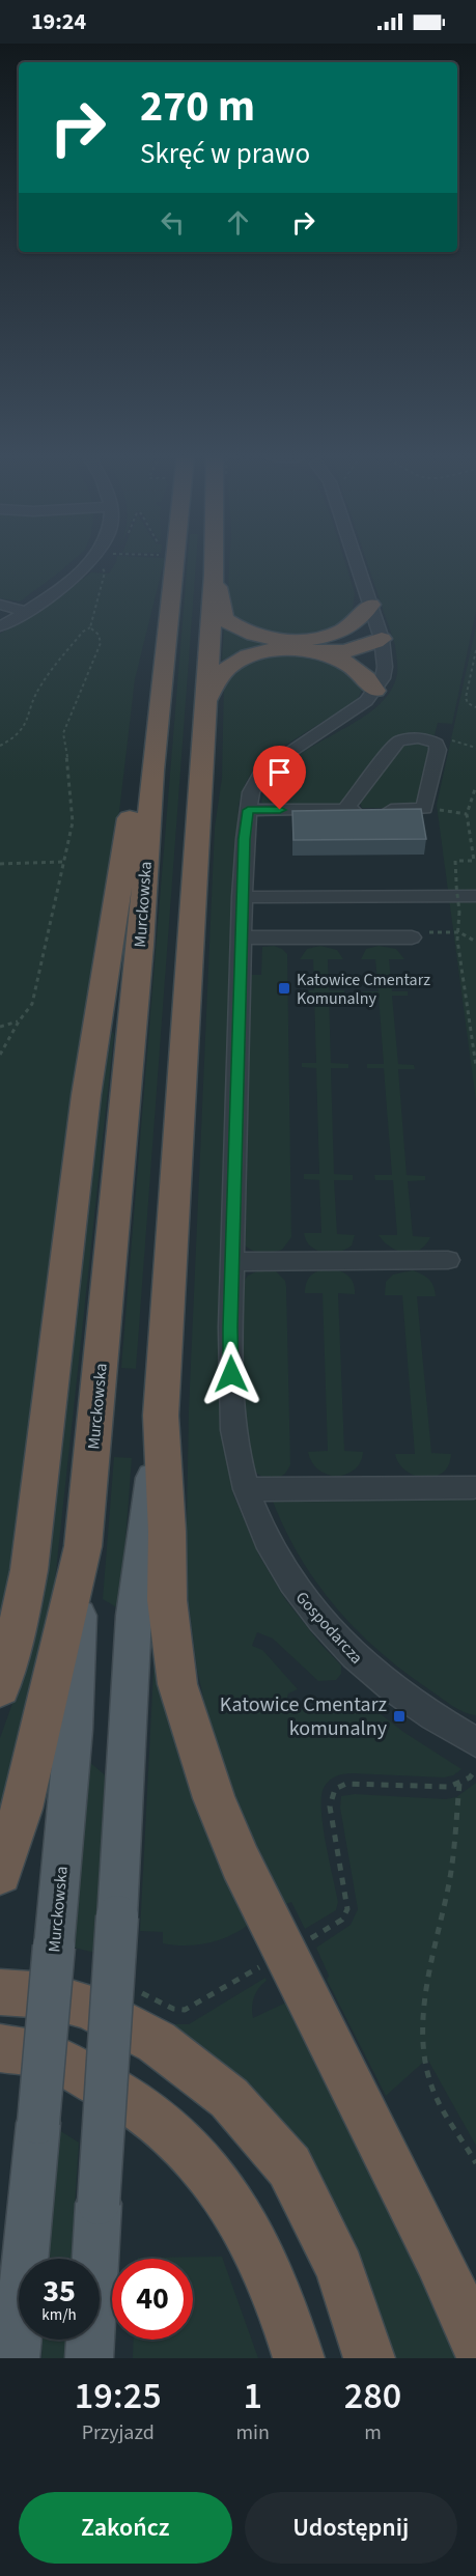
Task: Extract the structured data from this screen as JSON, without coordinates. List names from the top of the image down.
{
  "streets": {
    "highway": ["Murckowska"],
    "street": ["Gospodarcza"]
  },
  "places": {
    "transit": ["Katowice Cmentarz Komunalny", "Katowice Cmentarz komunalny"]
  },
  "page": {
    "status": "19:24",
    "turn": ["270 m", "Skręć w prawo"],
    "speed": "35 km/h",
    "limit": "40",
    "eta": [
      "19:25",
      "Przyjazd",
      "1",
      "min",
      "280",
      "m"
    ],
    "buttons": ["Zakończ", "Udostępnij"]
  }
}
